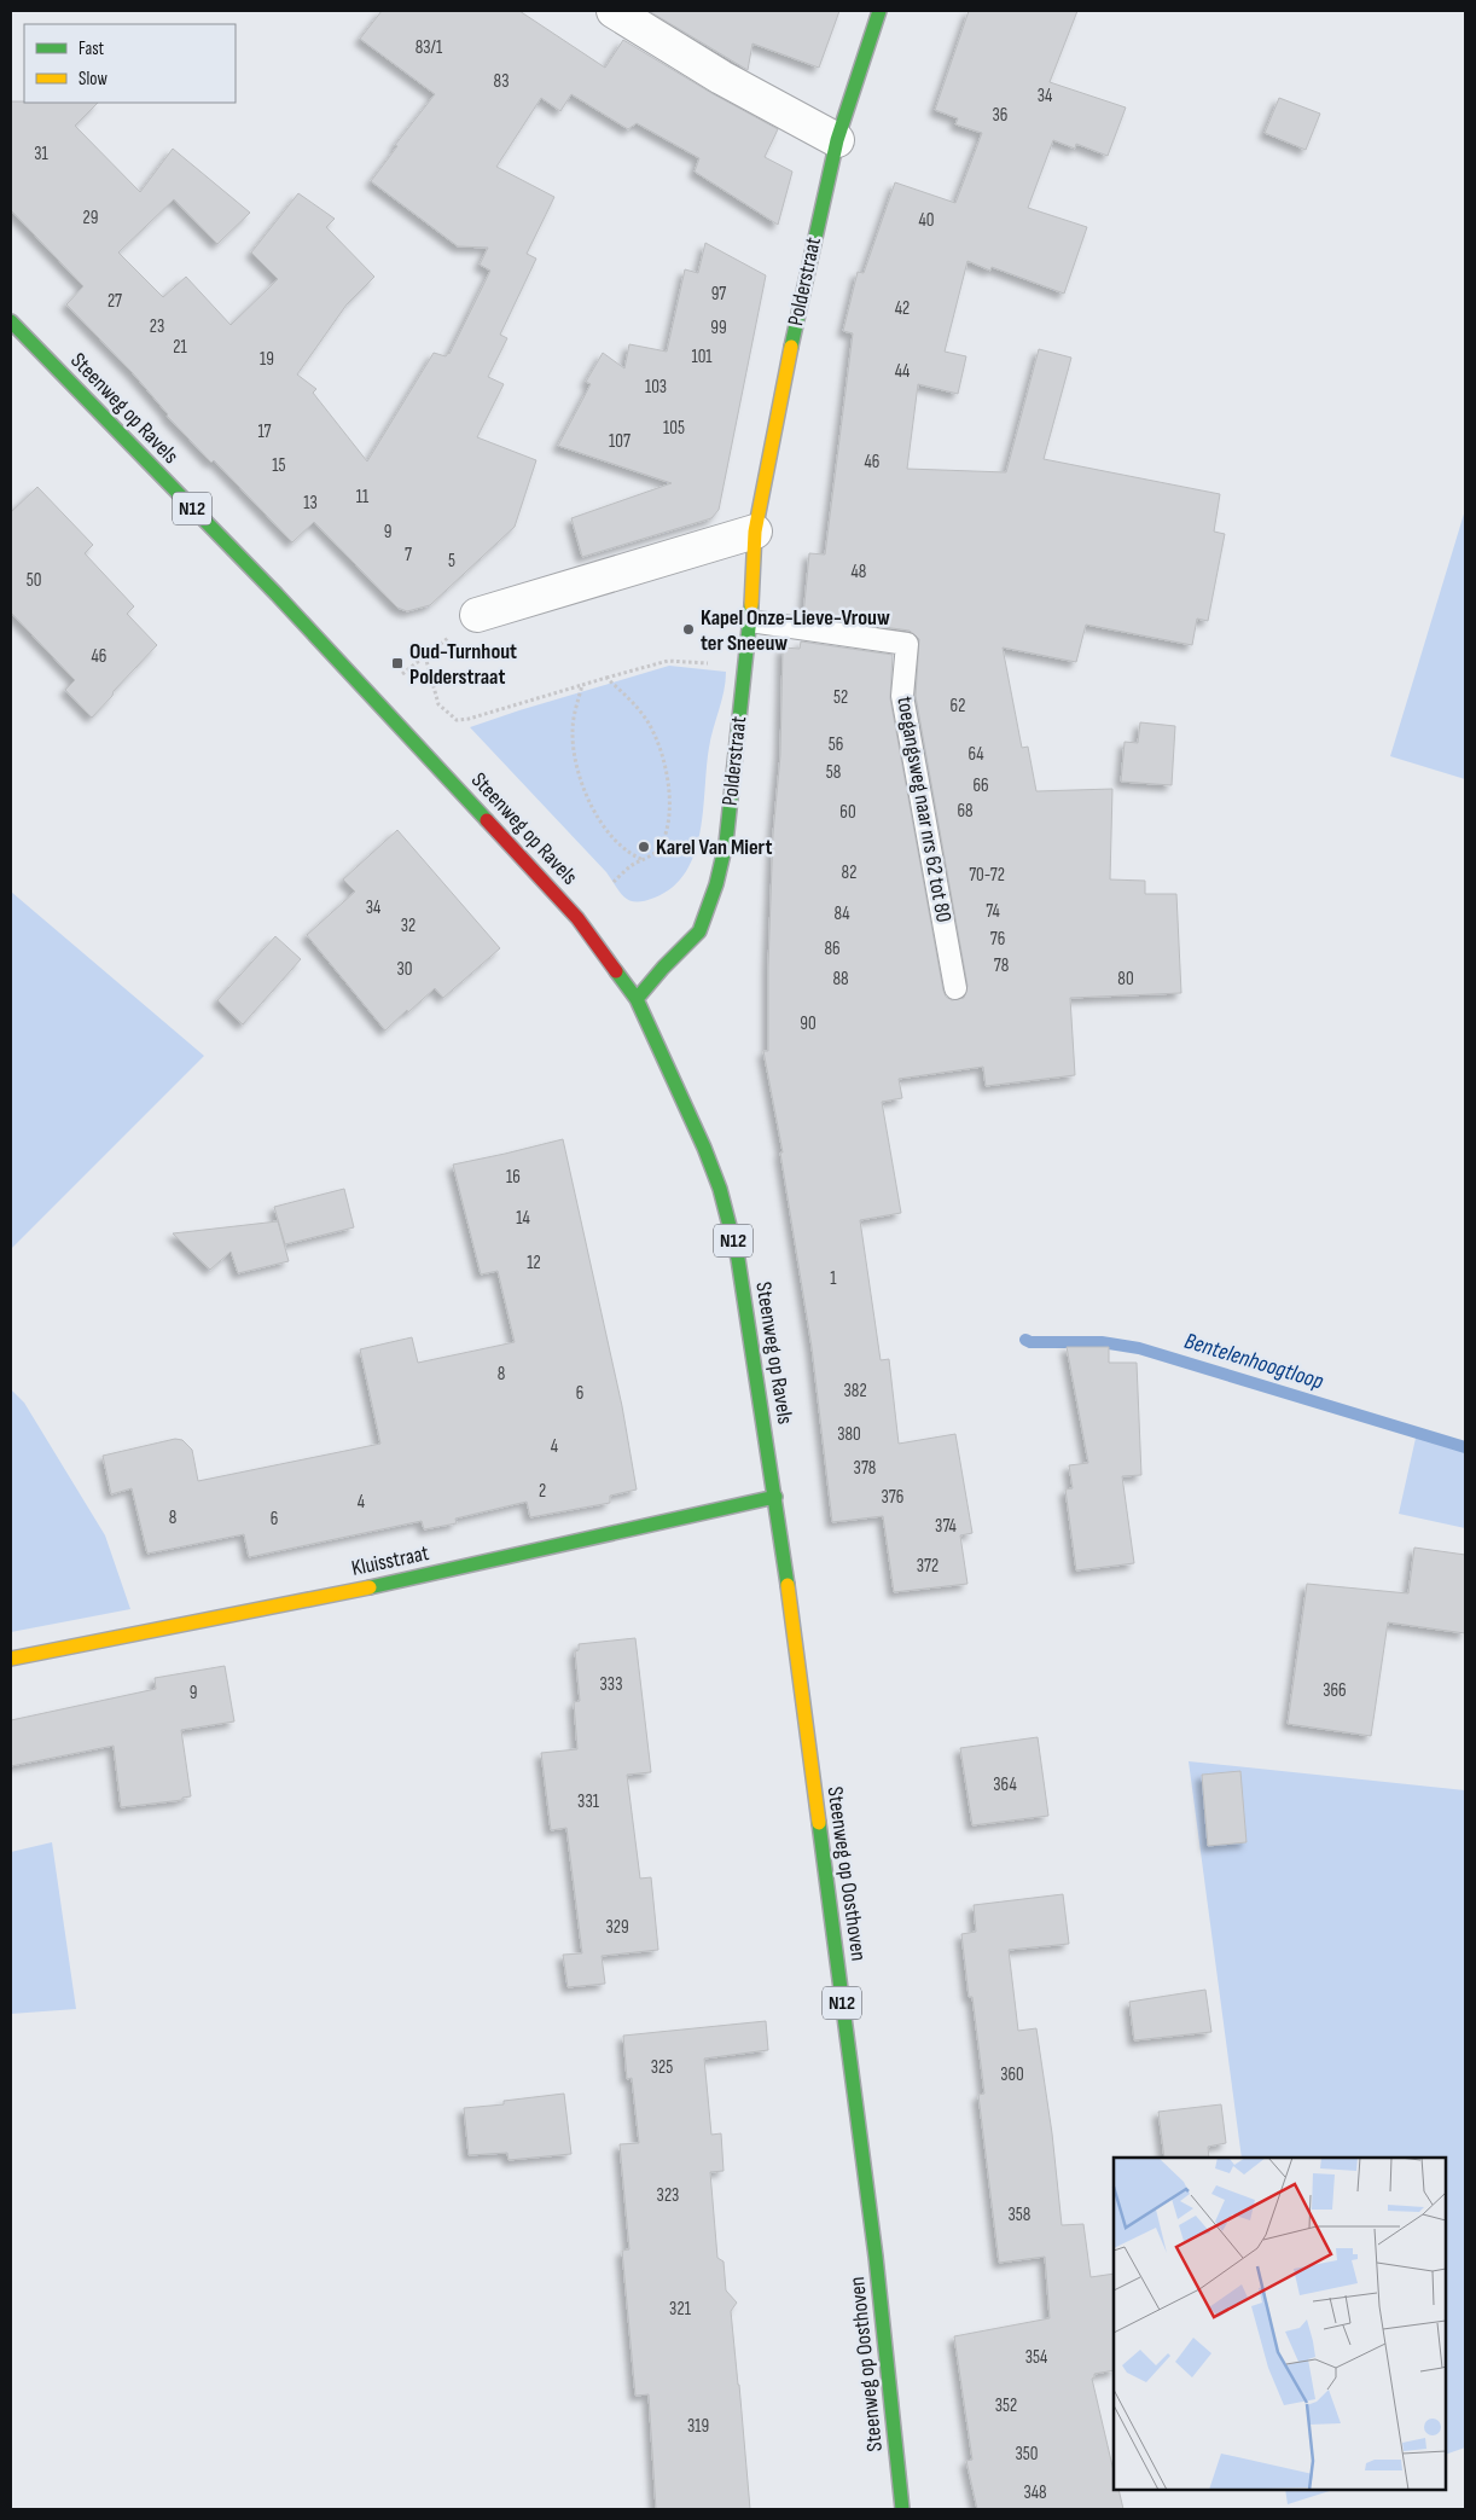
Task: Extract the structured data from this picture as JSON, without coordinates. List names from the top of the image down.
{
  "streets": {
    "main road": [
      "Polderstraat",
      "Steenweg op Ravels",
      "N12",
      "Kluisstraat",
      "Steenweg op Oosthoven"
    ],
    "lane": ["toegangsweg naar nrs 62 tot 80"]
  },
  "crossings": [
    ["Polderstraat", "Steenweg op Ravels"],
    ["Polderstraat", "toegangsweg naar nrs 62 tot 80"],
    ["Steenweg op Ravels", "Kluisstraat"],
    ["Steenweg op Ravels", "Steenweg op Oosthoven"],
    ["Kluisstraat", "Steenweg op Oosthoven"]
  ],
  "water": ["Bentelenhoogtloop"],
  "places": {
    "other": ["Kapel Onze-Lieve-Vrouw ter Sneeuw", "Karel Van Miert"],
    "transit": ["Oud-Turnhout Polderstraat"]
  },
  "house_numbers": [
    "83/1",
    "83",
    "34",
    "36",
    "31",
    "29",
    "40",
    "97",
    "27",
    "42",
    "23",
    "99",
    "21",
    "101",
    "19",
    "44",
    "103",
    "105",
    "17",
    "107",
    "46",
    "15",
    "11",
    "13",
    "9",
    "7",
    "5",
    "48",
    "50",
    "46",
    "52",
    "62",
    "56",
    "64",
    "58",
    "66",
    "68",
    "60",
    "82",
    "70-72",
    "34",
    "74",
    "84",
    "32",
    "76",
    "86",
    "78",
    "30",
    "88",
    "80",
    "90",
    "16",
    "14",
    "12",
    "1",
    "8",
    "382",
    "6",
    "380",
    "4",
    "378",
    "2",
    "376",
    "4",
    "8",
    "6",
    "374",
    "372",
    "333",
    "366",
    "9",
    "364",
    "331",
    "329",
    "325",
    "360",
    "323",
    "358",
    "321",
    "354",
    "352",
    "319",
    "350",
    "348"
  ],
  "legend": ["Fast", "Slow"]
}
